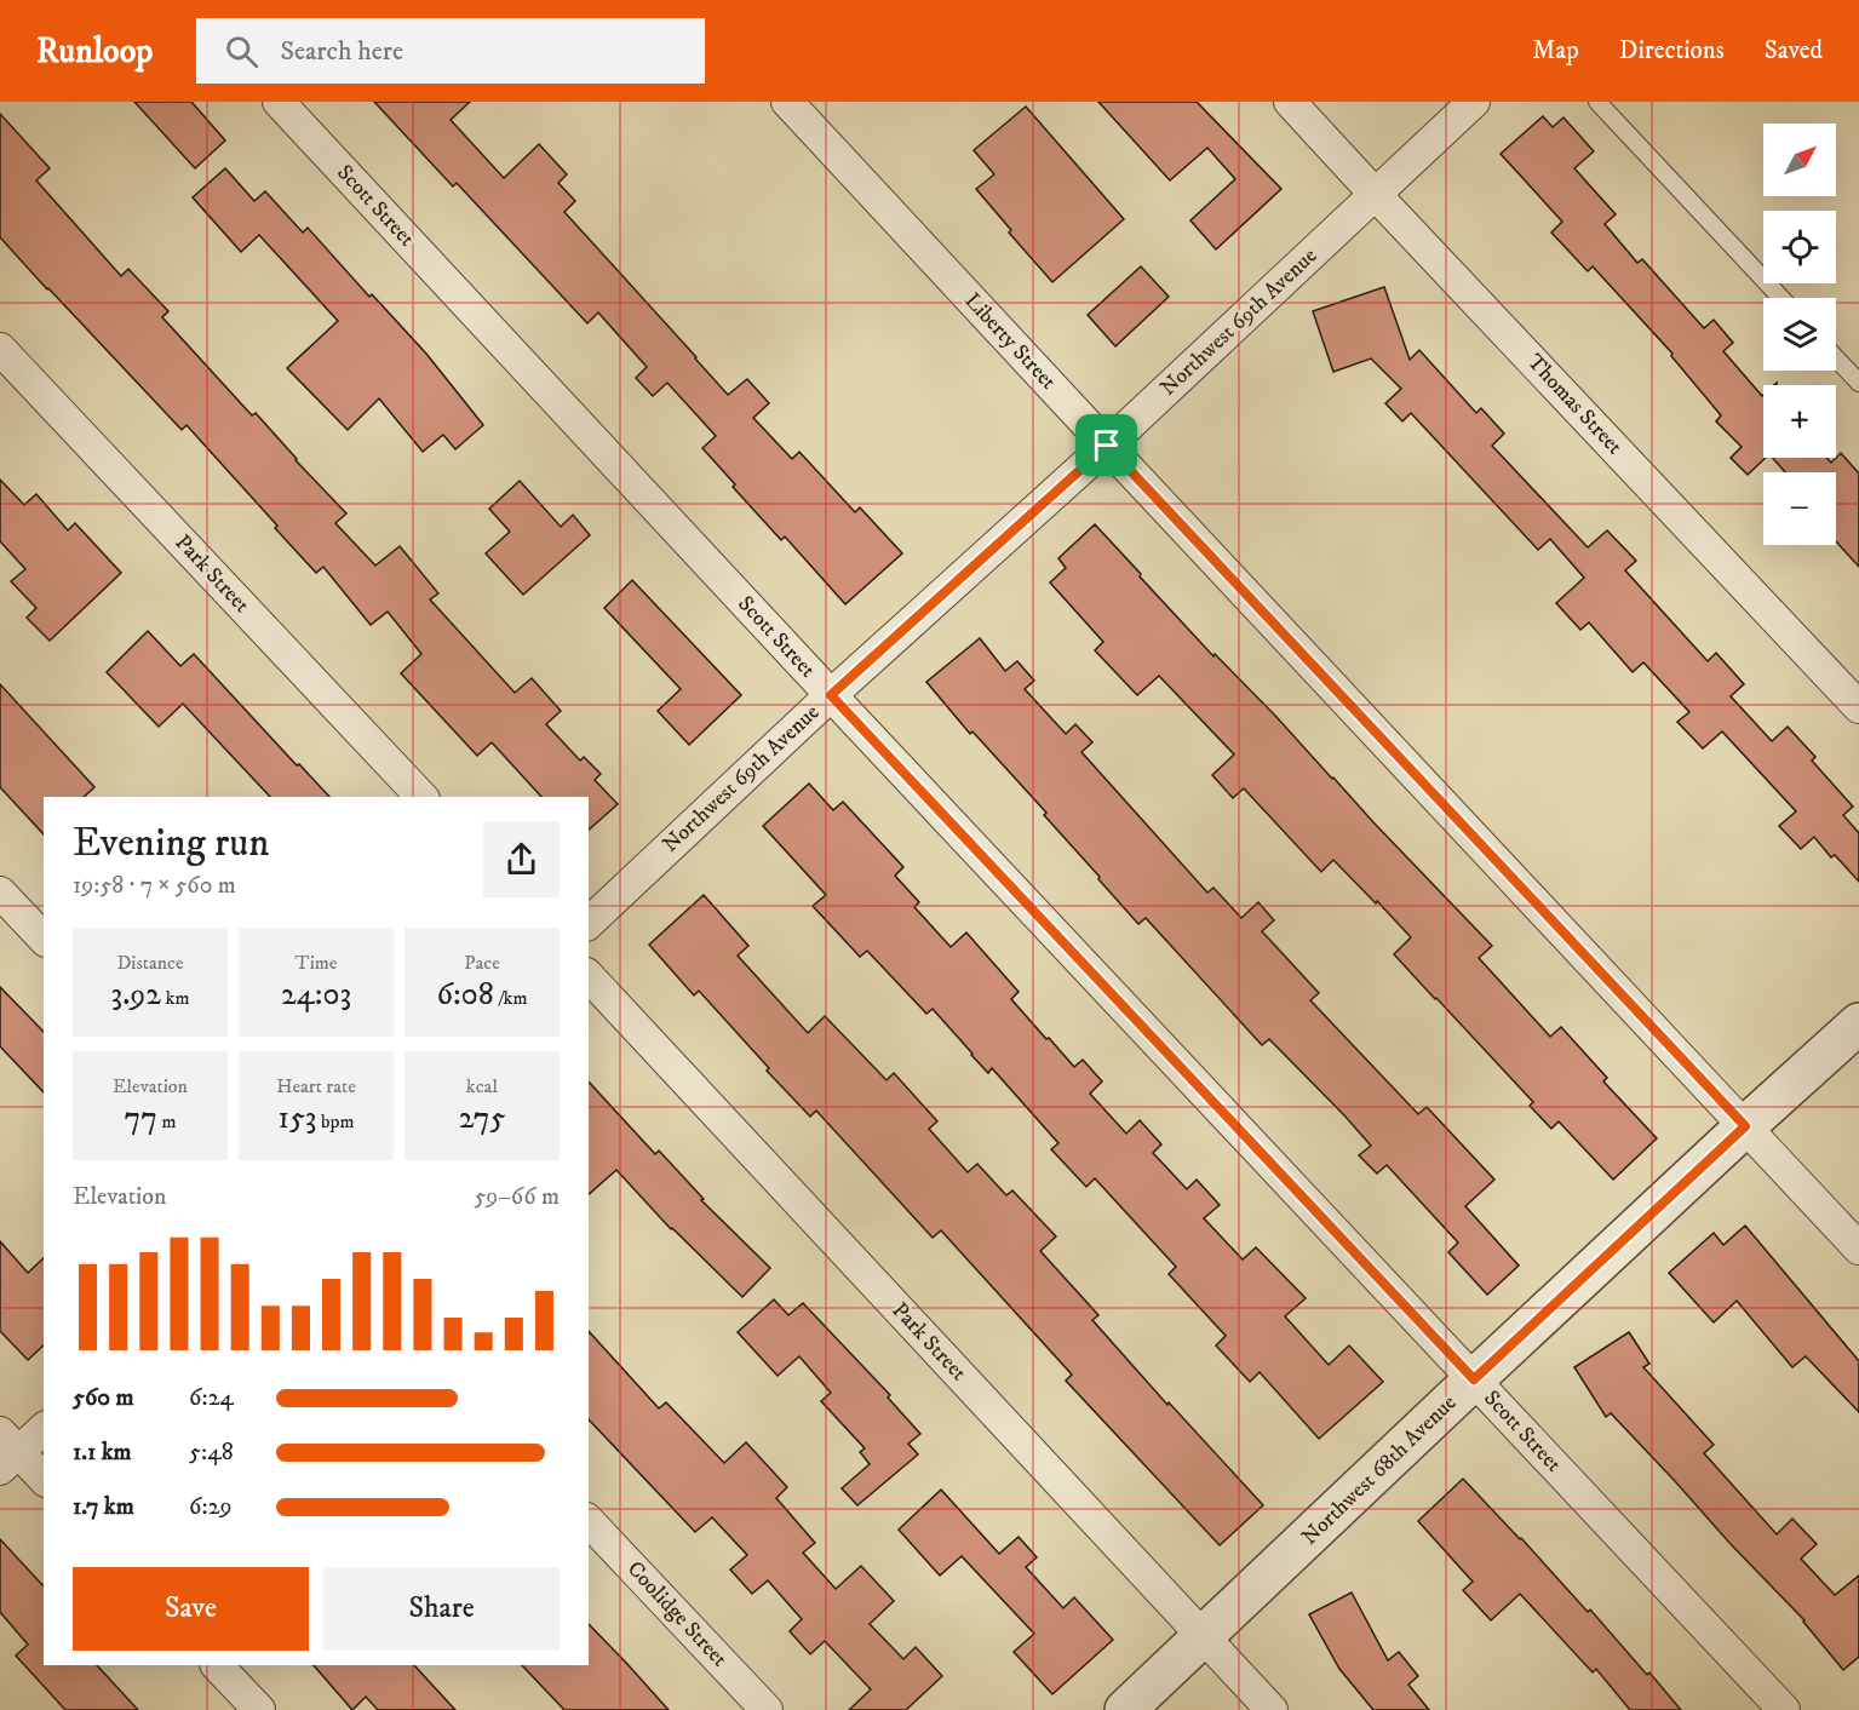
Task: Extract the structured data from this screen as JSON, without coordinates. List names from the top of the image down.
{
  "streets": {
    "street": [
      "Scott Street",
      "Northwest 69th Avenue",
      "Liberty Street",
      "Thomas Street",
      "Park Street",
      "Northwest 68th Avenue",
      "Coolidge Street"
    ]
  },
  "crossings": [
    ["Scott Street", "Northwest 69th Avenue"],
    ["Scott Street", "Northwest 68th Avenue"],
    ["Northwest 69th Avenue", "Liberty Street"],
    ["Northwest 69th Avenue", "Thomas Street"],
    ["Liberty Street", "Northwest 68th Avenue"],
    ["Park Street", "Northwest 68th Avenue"]
  ],
  "north": "top right",
  "page": {
    "header": "Runloop",
    "search": "Search here",
    "nav": ["Map", "Directions", "Saved"],
    "map_buttons": ["+", "−"],
    "heading": ["Evening run", "19:58 · 7 × 560 m"],
    "stats": [
      ["Distance", "3.92 km"],
      ["Time", "24:03"],
      ["Pace", "6:08 /km"],
      ["Elevation", "77 m"],
      ["Heart rate", "153 bpm"],
      ["kcal", "275"]
    ],
    "chart": ["Elevation", "59–66 m"],
    "list": [
      {
        "name": "560 m",
        "note": "6:24"
      },
      {
        "name": "1.1 km",
        "note": "5:48"
      },
      {
        "name": "1.7 km",
        "note": "6:29"
      }
    ],
    "buttons": ["Save", "Share"]
  }
}
